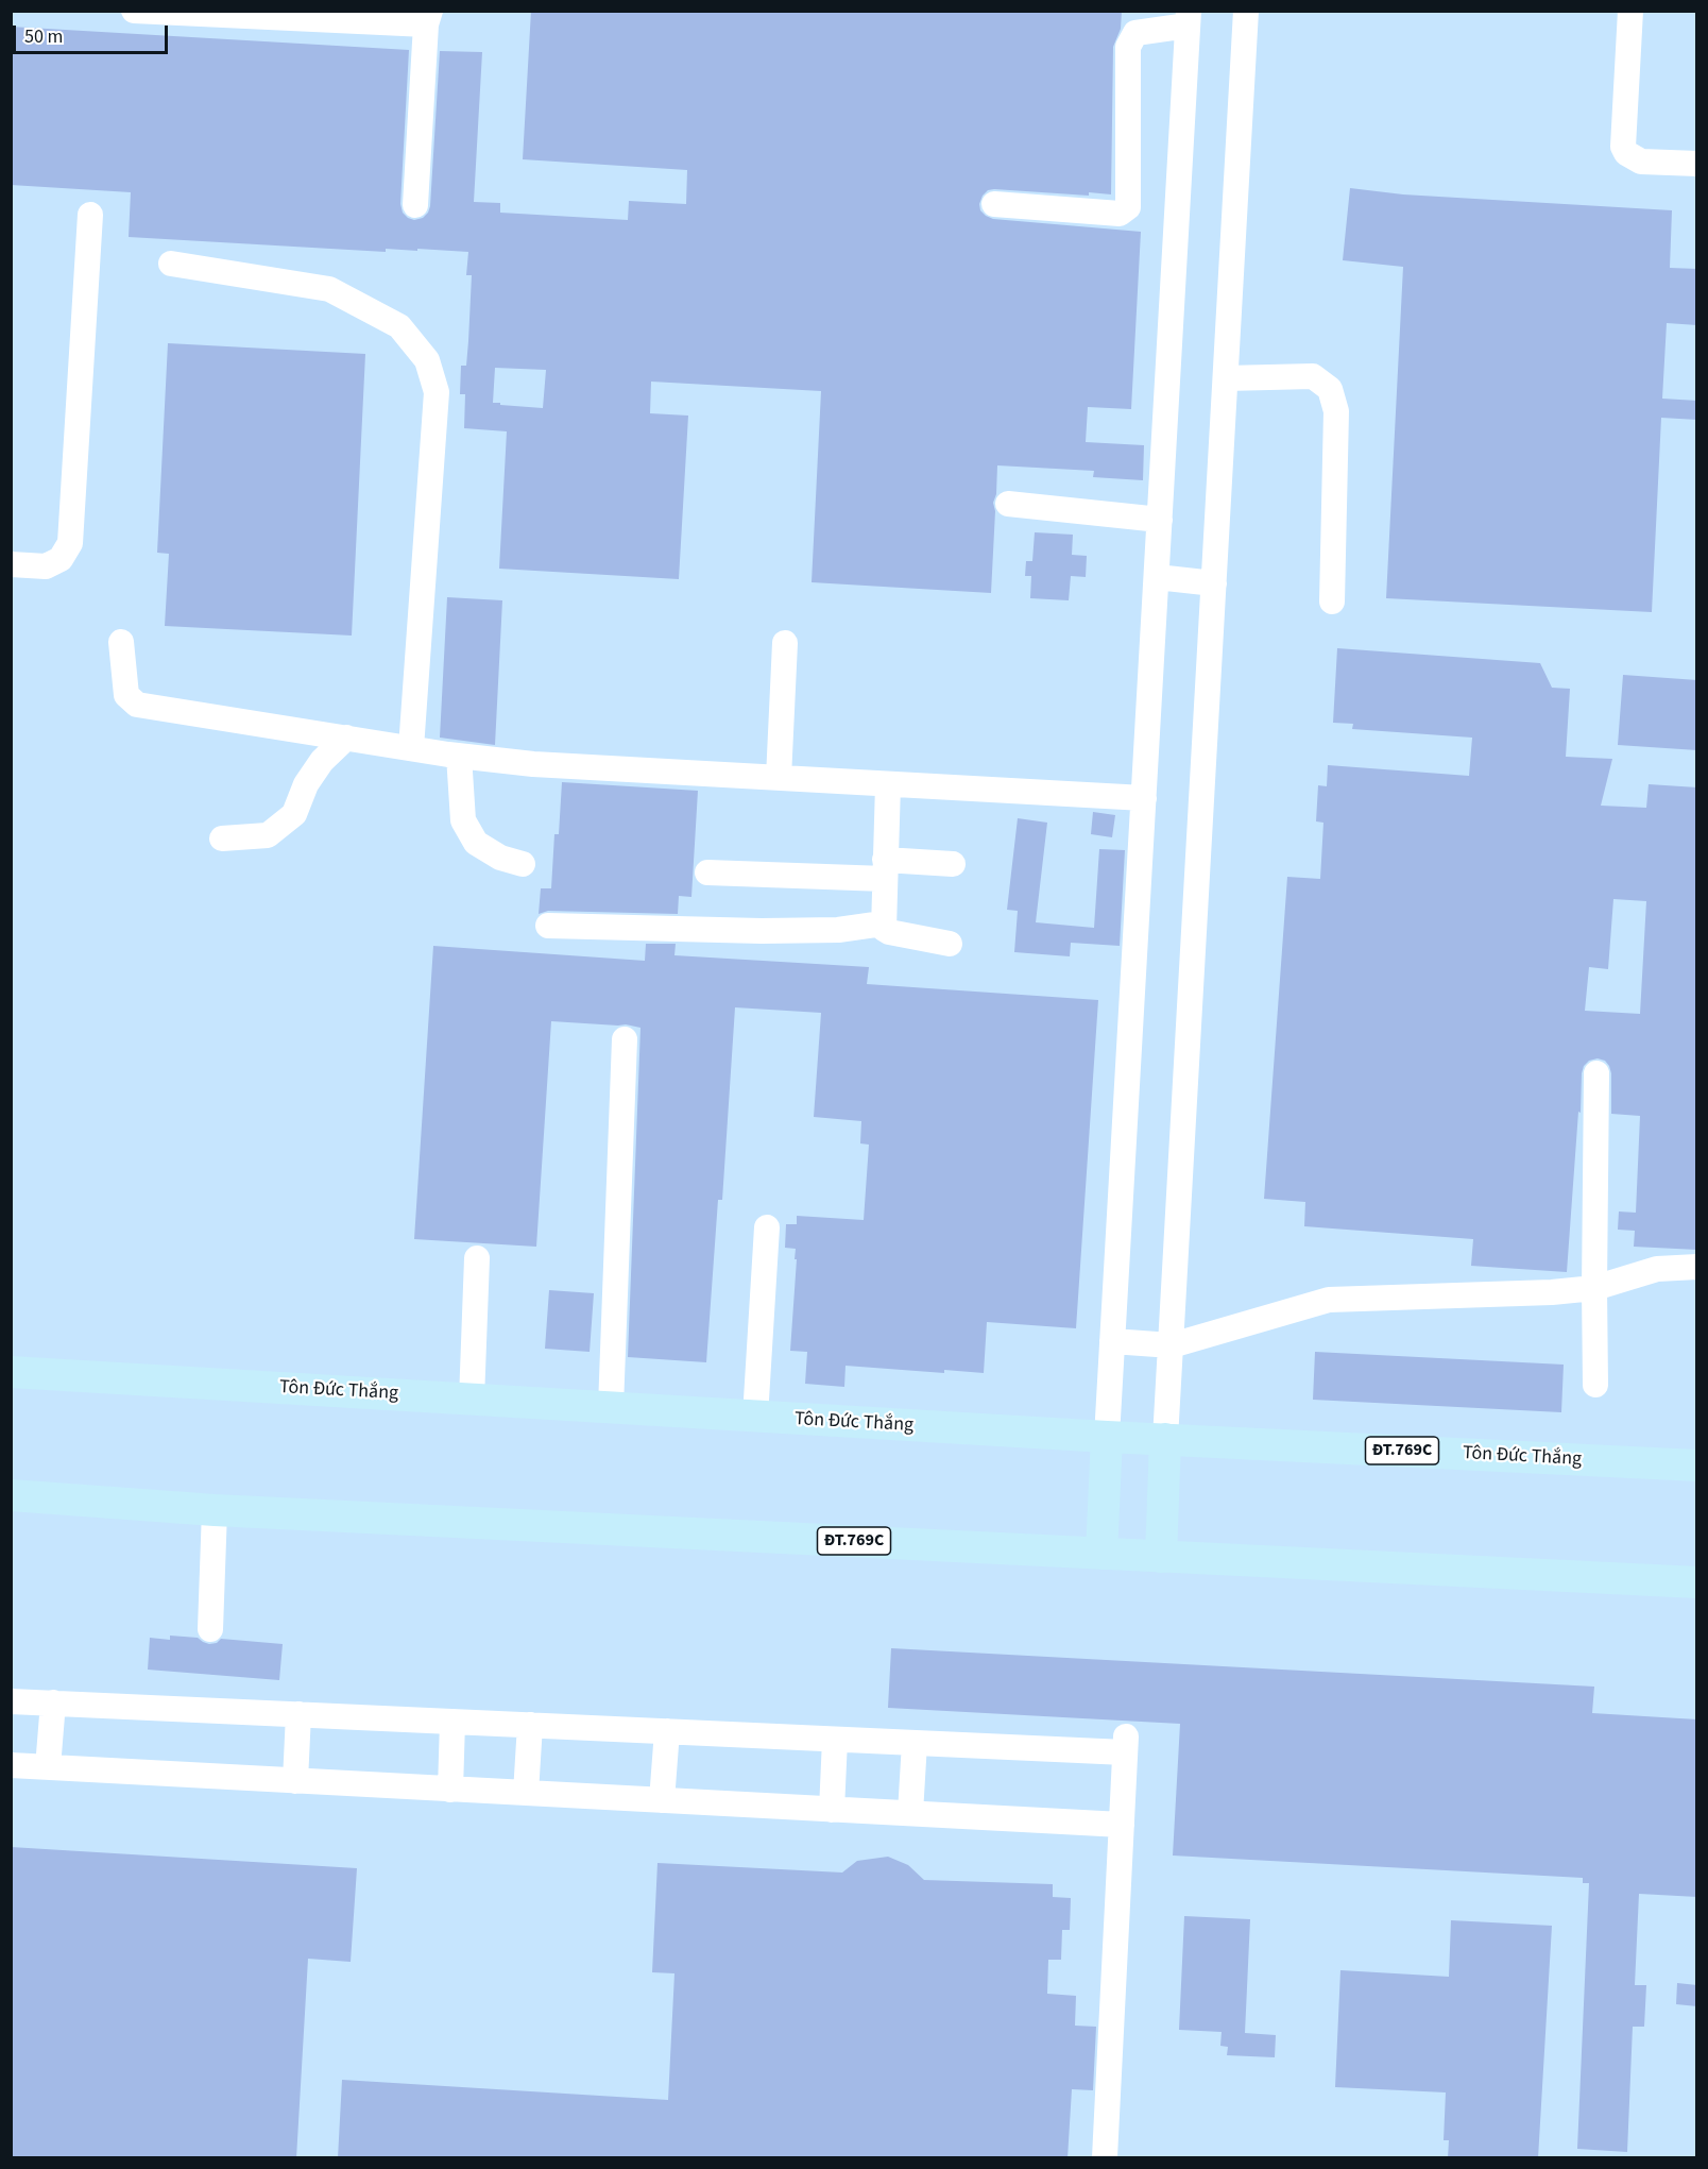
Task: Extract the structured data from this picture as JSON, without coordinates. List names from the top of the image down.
{
  "streets": {
    "main road": ["Tôn Đức Thắng", "ĐT.769C"]
  },
  "scale_bar": "50 m"
}
